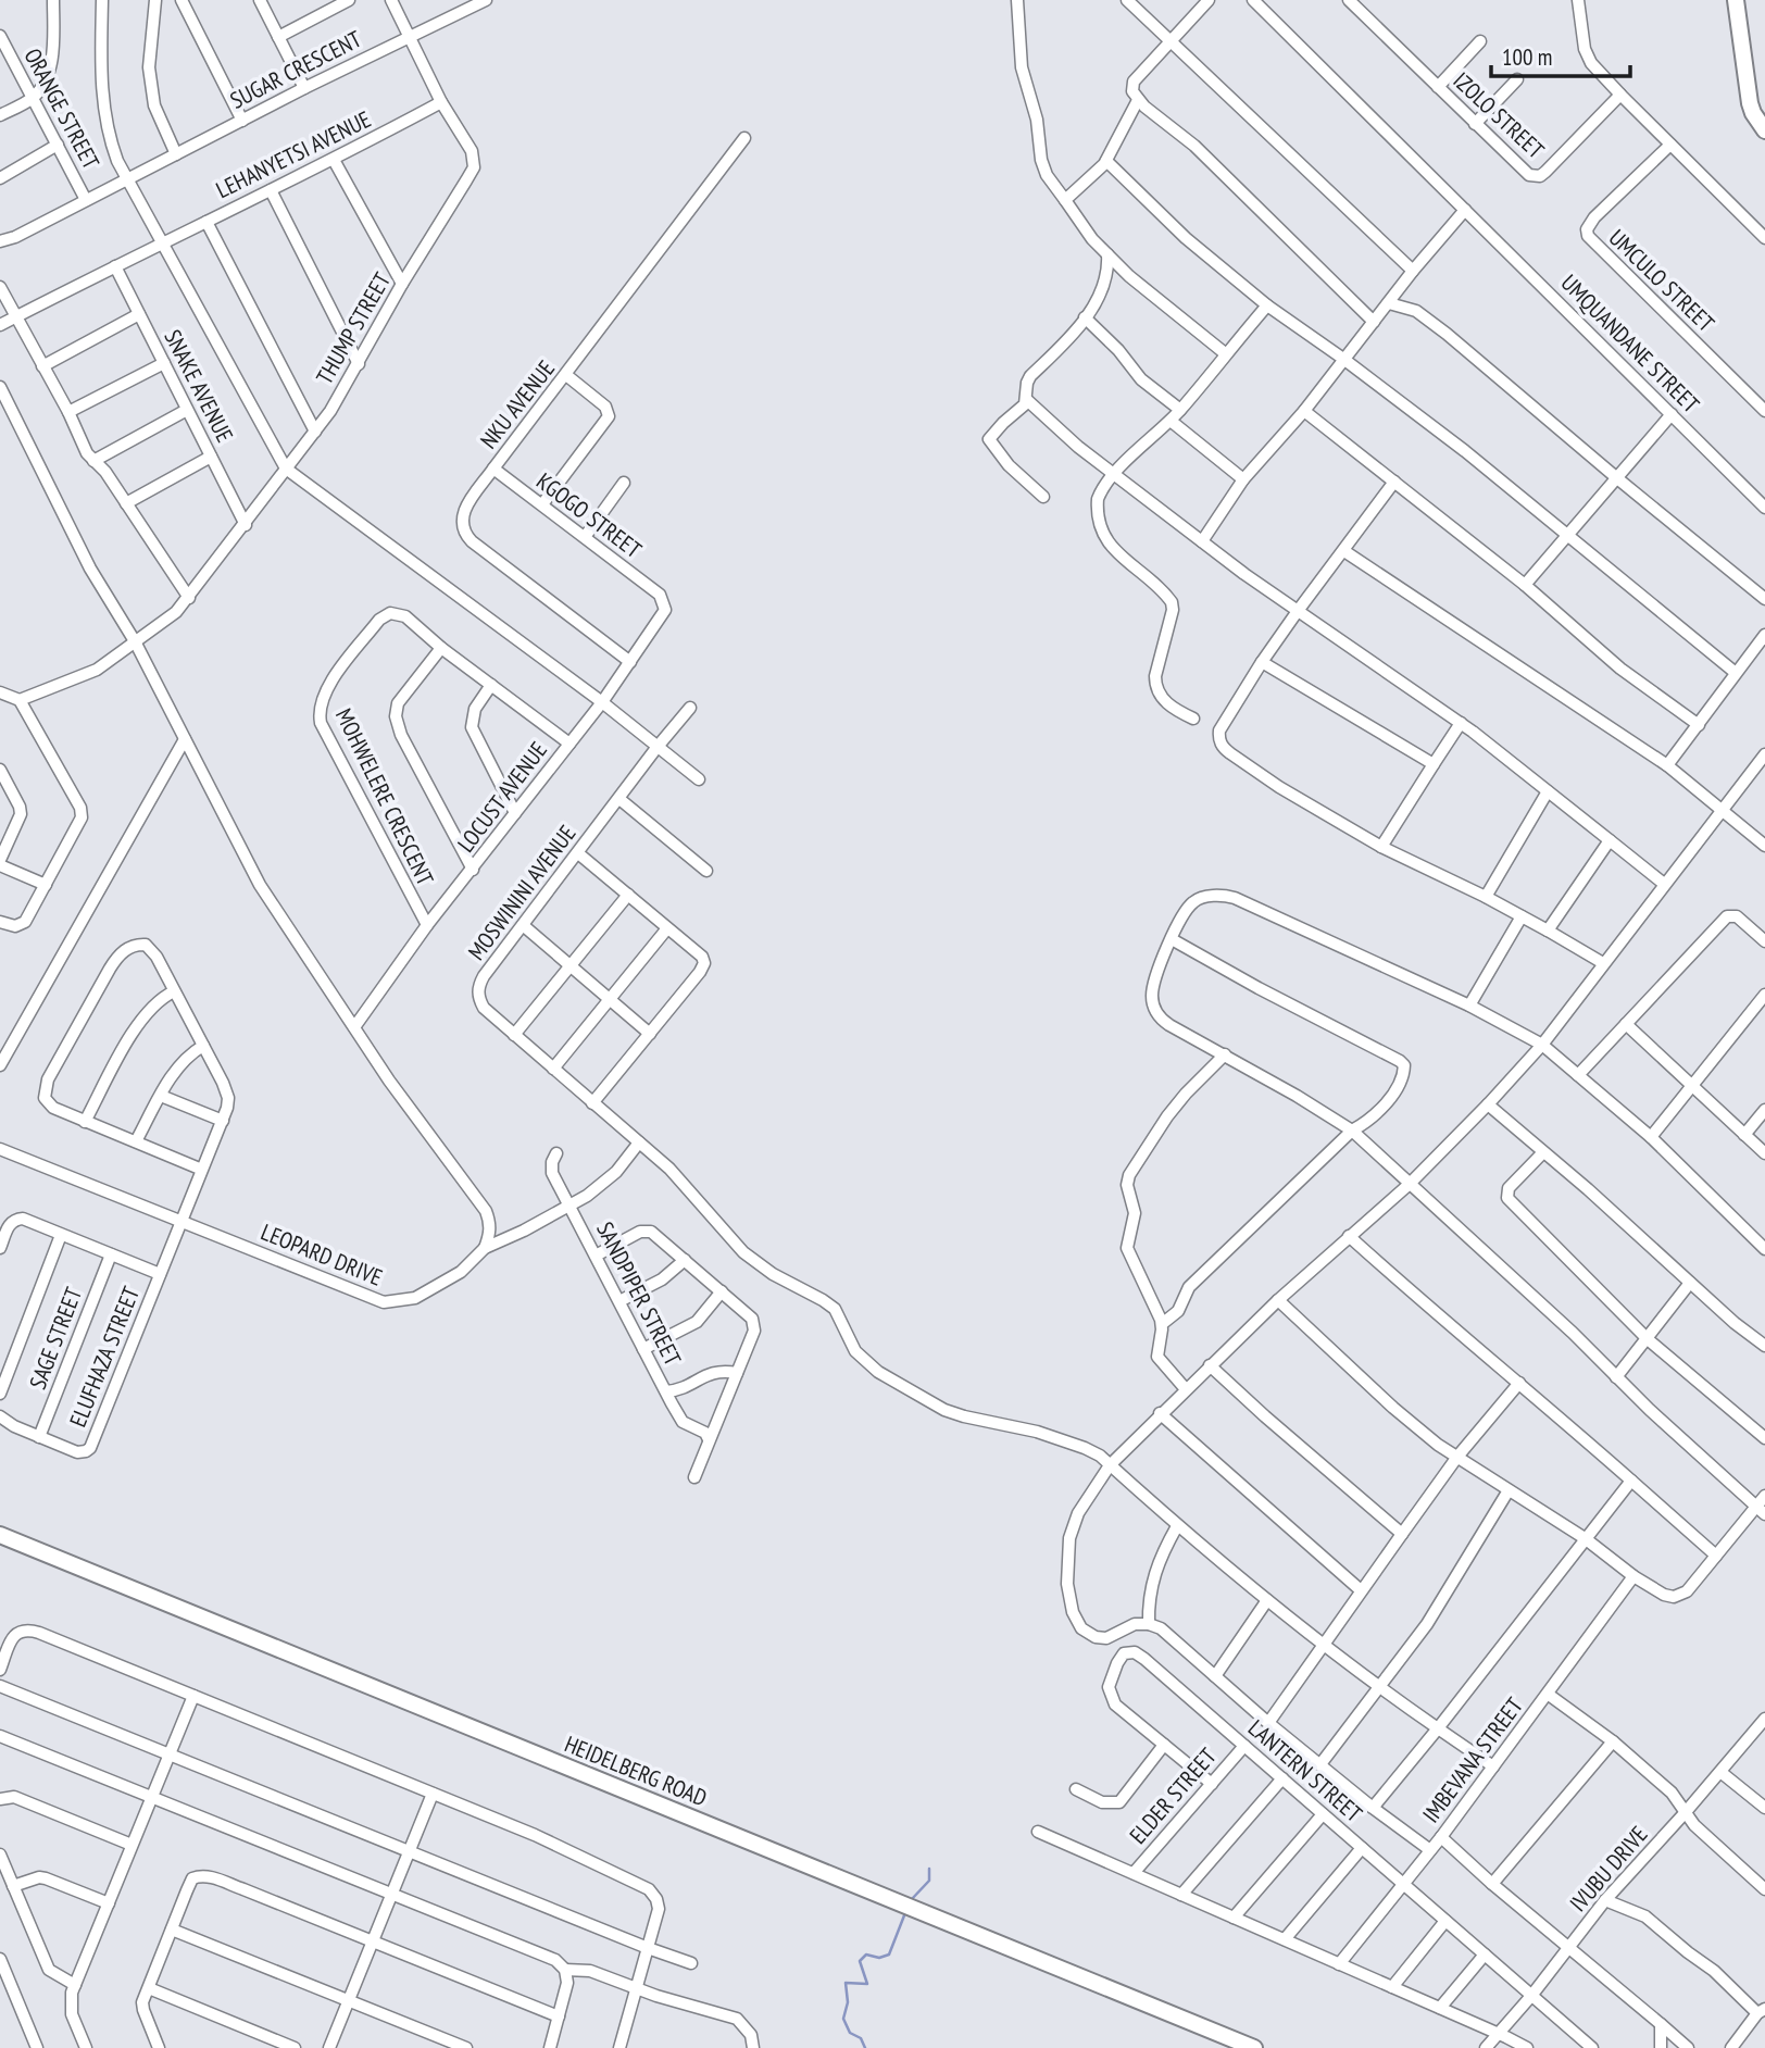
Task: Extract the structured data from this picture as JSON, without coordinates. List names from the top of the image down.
{
  "streets": {
    "main road": ["HEIDELBERG ROAD"],
    "street": [
      "SUGAR CRESCENT",
      "ORANGE STREET",
      "IZOLO STREET",
      "LEHANYETSI AVENUE",
      "UMCULO STREET",
      "THUMP STREET",
      "UMQUANDANE STREET",
      "SNAKE AVENUE",
      "NKU AVENUE",
      "KGOGO STREET",
      "MOHWELERE CRESCENT",
      "LOCUST AVENUE",
      "MOSWININI AVENUE",
      "LEOPARD DRIVE",
      "SANDPIPER STREET",
      "SAGE STREET",
      "ELUFHAZA STREET",
      "IMBEVANA STREET",
      "LANTERN STREET",
      "ELDER STREET",
      "IVUBU DRIVE"
    ]
  },
  "crossings": [
    ["SUGAR CRESCENT", "ORANGE STREET"],
    ["SUGAR CRESCENT", "THUMP STREET"],
    ["LEHANYETSI AVENUE", "THUMP STREET"],
    ["LEHANYETSI AVENUE", "SNAKE AVENUE"],
    ["THUMP STREET", "SNAKE AVENUE"],
    ["NKU AVENUE", "KGOGO STREET"],
    ["NKU AVENUE", "LOCUST AVENUE"],
    ["KGOGO STREET", "LOCUST AVENUE"],
    ["MOHWELERE CRESCENT", "LOCUST AVENUE"],
    ["MOSWININI AVENUE", "LEOPARD DRIVE"],
    ["MOSWININI AVENUE", "IMBEVANA STREET"],
    ["LEOPARD DRIVE", "SANDPIPER STREET"],
    ["LEOPARD DRIVE", "ELUFHAZA STREET"],
    ["SAGE STREET", "ELUFHAZA STREET"],
    ["IMBEVANA STREET", "LANTERN STREET"],
    ["LANTERN STREET", "ELDER STREET"],
    ["LANTERN STREET", "IVUBU DRIVE"]
  ],
  "scale_bar": "100 m"
}
